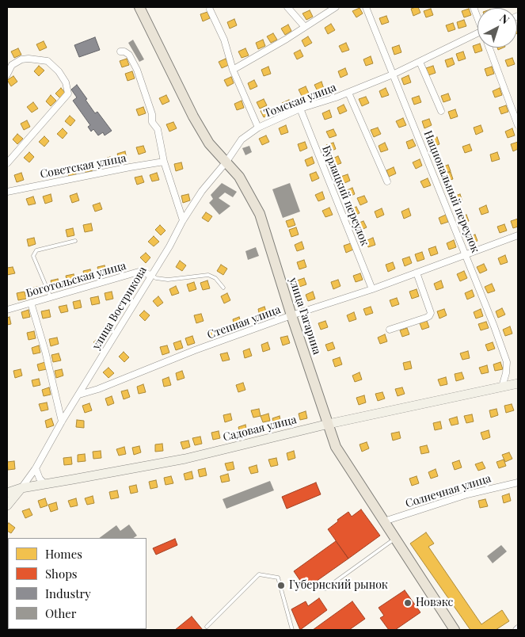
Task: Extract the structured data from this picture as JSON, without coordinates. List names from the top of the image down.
{
  "streets": {
    "main road": ["улица Гагарина"],
    "street": [
      "Томская улица",
      "Советская улица",
      "Национальный переулок",
      "Бурлацкий переулок",
      "Боготольская улица",
      "улица Вострикова",
      "Степная улица",
      "Садовая улица",
      "Солнечная улица"
    ]
  },
  "crossings": [
    ["Томская улица", "Национальный переулок"],
    ["Томская улица", "Бурлацкий переулок"],
    ["Томская улица", "улица Вострикова"],
    ["Томская улица", "улица Гагарина"],
    ["Национальный переулок", "Степная улица"],
    ["Национальный переулок", "Садовая улица"],
    ["Бурлацкий переулок", "Степная улица"],
    ["Боготольская улица", "улица Вострикова"],
    ["улица Вострикова", "улица Гагарина"],
    ["улица Вострикова", "Степная улица"],
    ["улица Вострикова", "Садовая улица"],
    ["улица Гагарина", "Степная улица"],
    ["улица Гагарина", "Садовая улица"],
    ["улица Гагарина", "Солнечная улица"]
  ],
  "places": ["Губернский рынок", "Новэкс"],
  "legend": [
    "Homes",
    "Shops",
    "Industry",
    "Other"
  ],
  "north": "top right"
}
